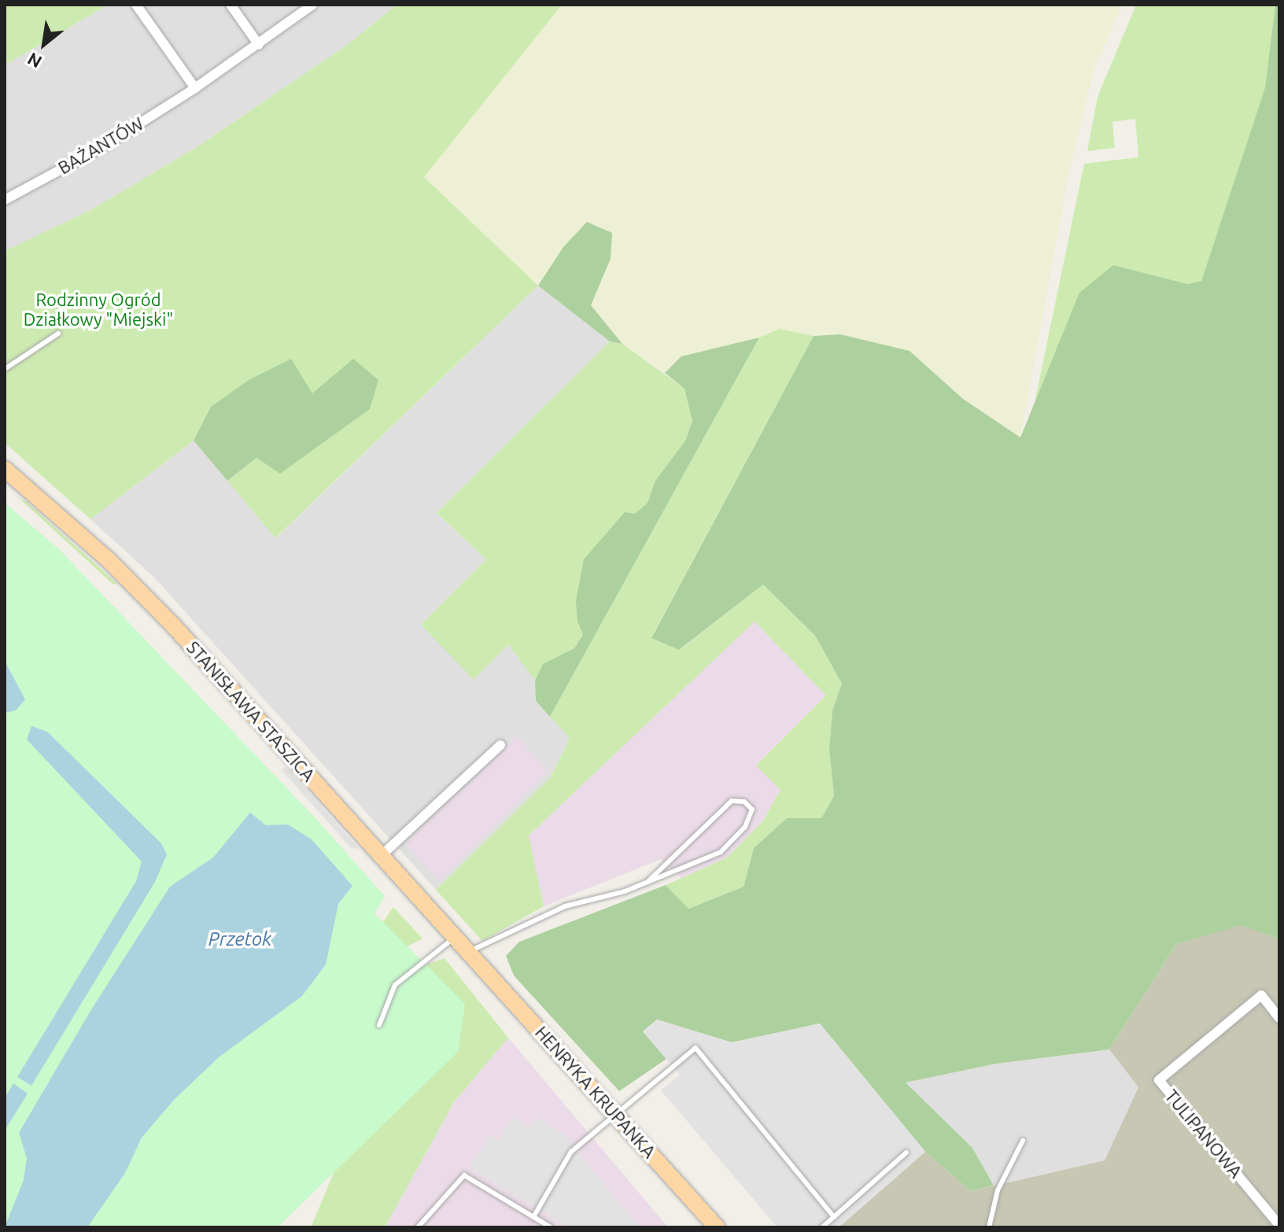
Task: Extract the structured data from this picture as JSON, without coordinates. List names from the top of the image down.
{
  "streets": {
    "main road": ["STANISŁAWA STASZICA", "HENRYKA KRUPANKA"],
    "street": ["BAŻANTÓW", "TULIPANOWA"]
  },
  "crossings": [
    ["STANISŁAWA STASZICA", "HENRYKA KRUPANKA"]
  ],
  "water": ["Przetok"],
  "parks": ["Rodzinny Ogród Działkowy \"Miejski\""],
  "north": "bottom left"
}
